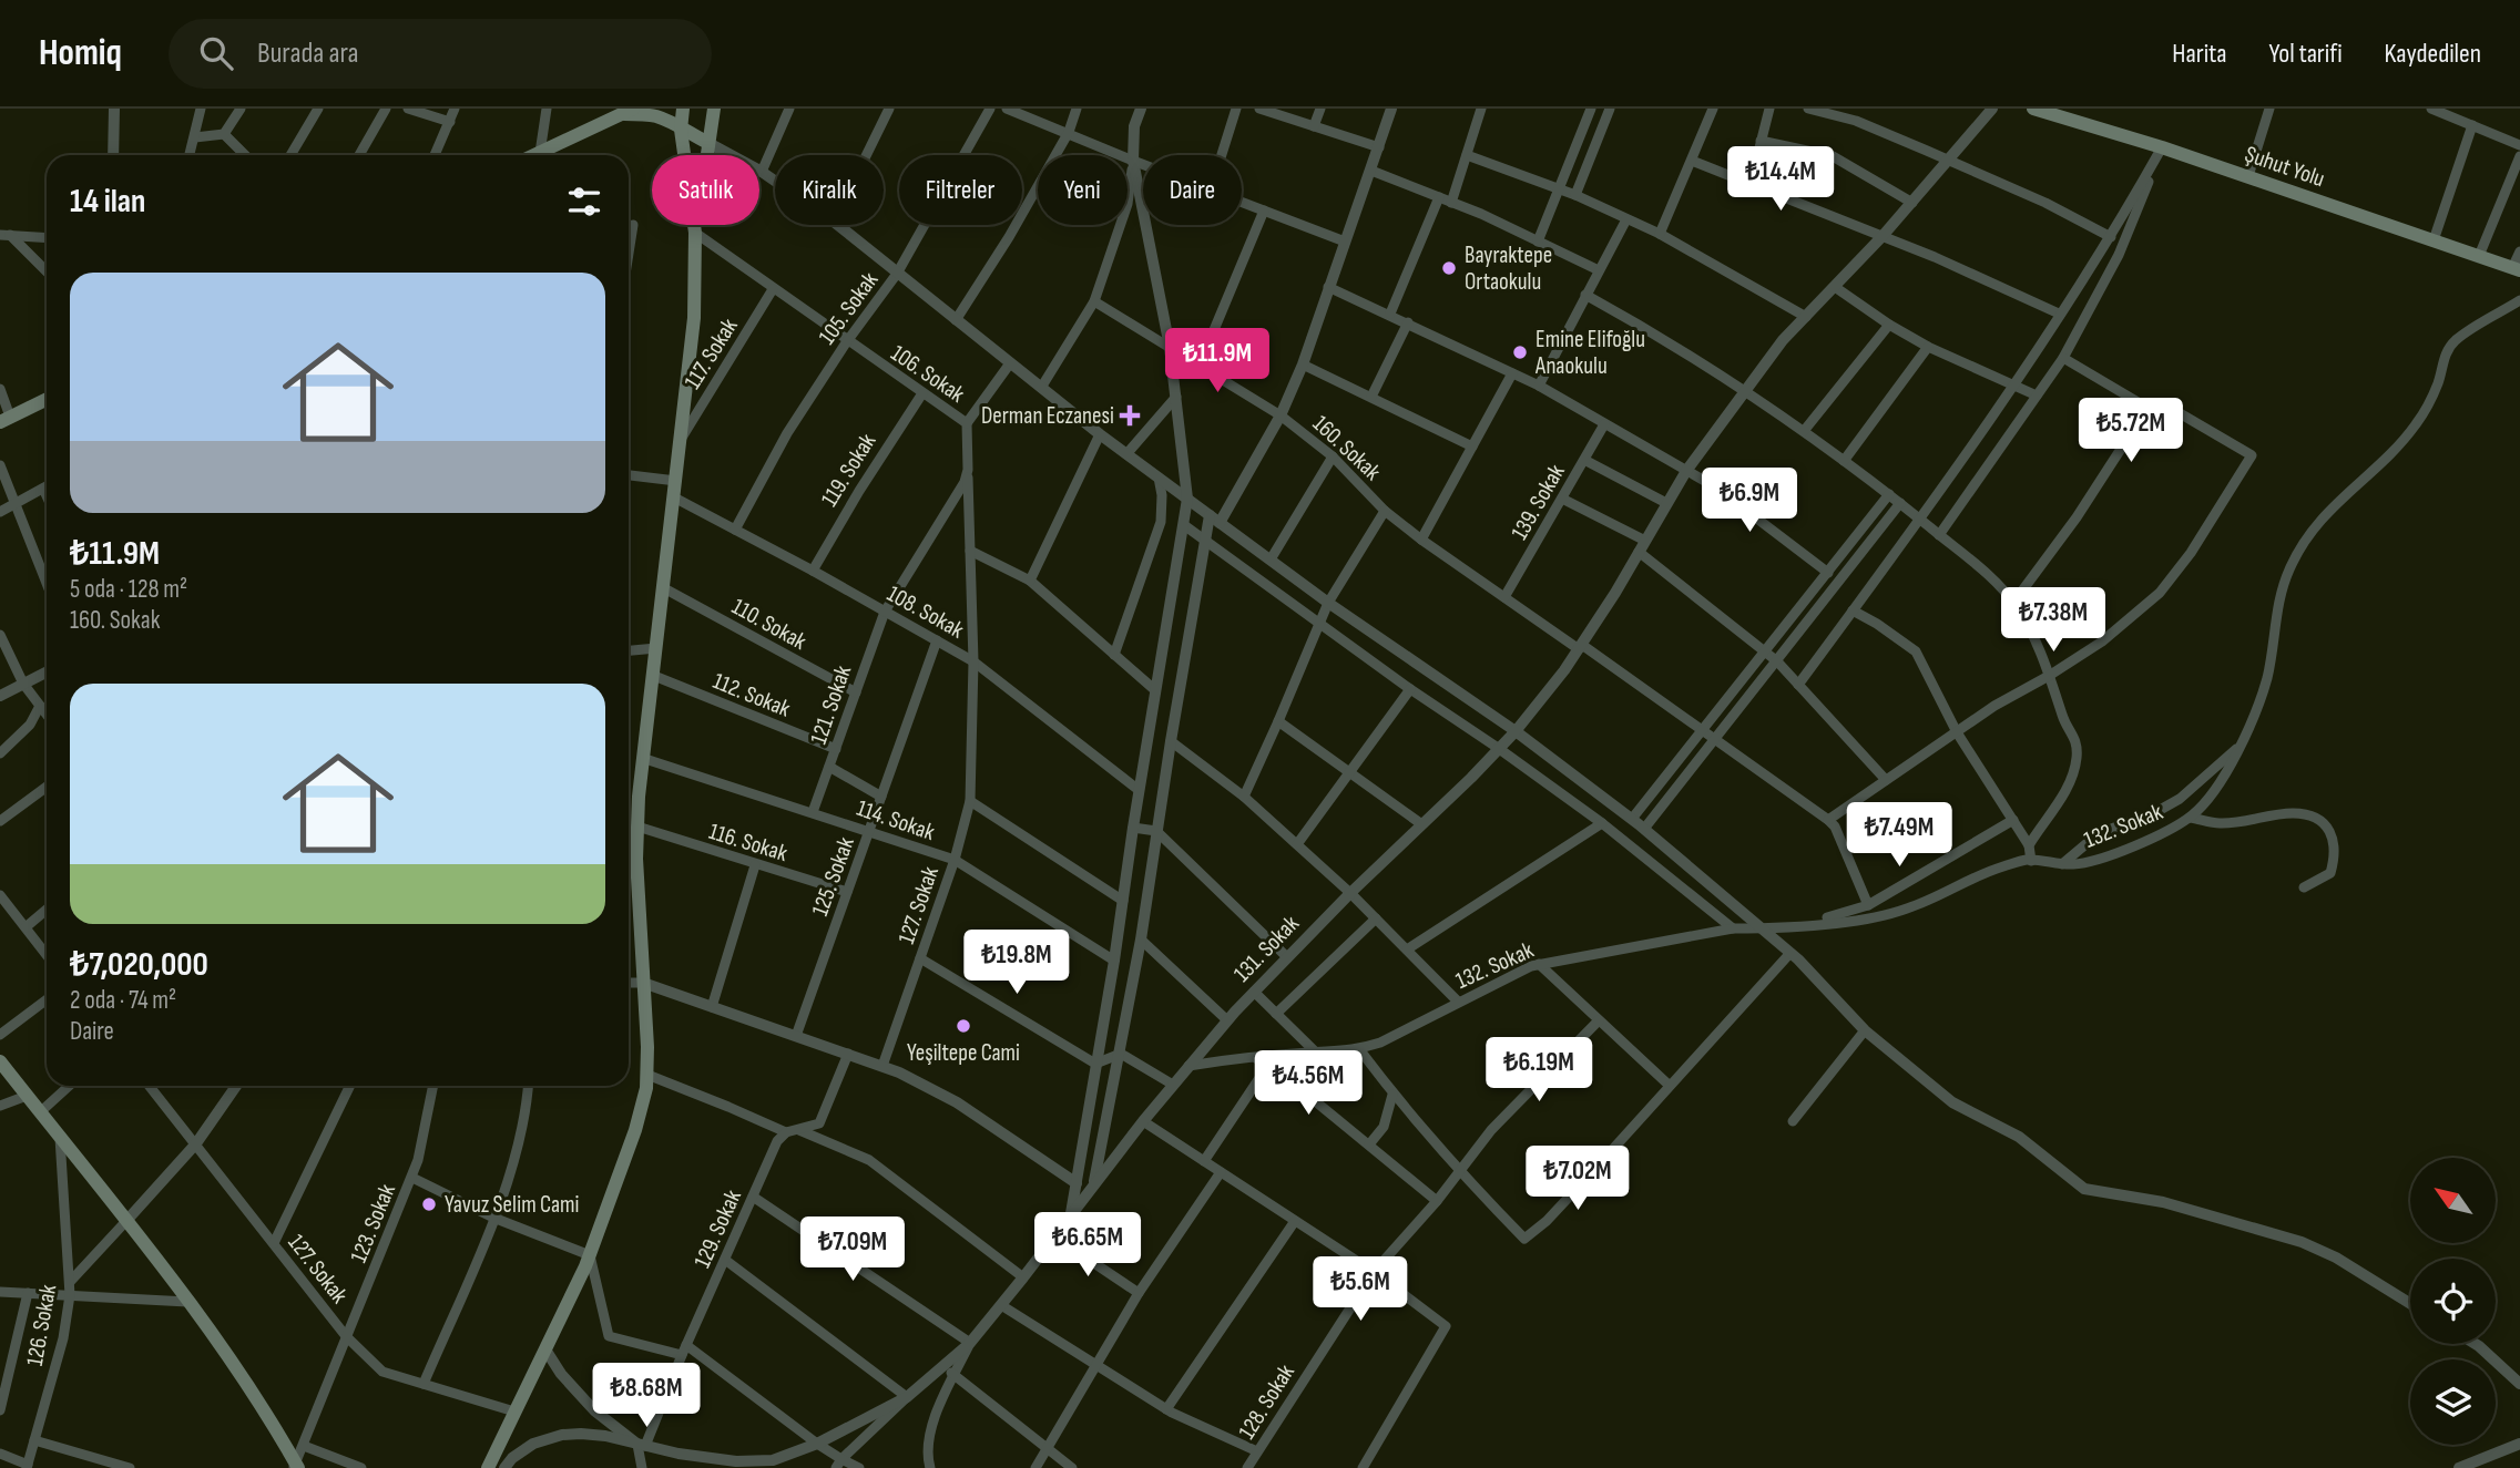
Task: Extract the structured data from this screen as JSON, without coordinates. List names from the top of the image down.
{
  "streets": {
    "main road": ["Şuhut Yolu"],
    "street": [
      "105. Sokak",
      "117. Sokak",
      "106. Sokak",
      "160. Sokak",
      "119. Sokak",
      "139. Sokak",
      "108. Sokak",
      "110. Sokak",
      "112. Sokak",
      "121. Sokak",
      "114. Sokak",
      "132. Sokak",
      "116. Sokak",
      "125. Sokak",
      "127. Sokak",
      "131. Sokak",
      "123. Sokak",
      "129. Sokak",
      "126. Sokak",
      "128. Sokak"
    ]
  },
  "crossings": [
    ["105. Sokak", "106. Sokak"],
    ["105. Sokak", "108. Sokak"],
    ["117. Sokak", "106. Sokak"],
    ["106. Sokak", "119. Sokak"],
    ["106. Sokak", "108. Sokak"],
    ["106. Sokak", "121. Sokak"],
    ["106. Sokak", "127. Sokak"],
    ["160. Sokak", "139. Sokak"],
    ["160. Sokak", "131. Sokak"],
    ["119. Sokak", "108. Sokak"],
    ["108. Sokak", "121. Sokak"],
    ["108. Sokak", "125. Sokak"],
    ["108. Sokak", "127. Sokak"],
    ["110. Sokak", "121. Sokak"],
    ["112. Sokak", "121. Sokak"],
    ["121. Sokak", "114. Sokak"],
    ["114. Sokak", "125. Sokak"],
    ["114. Sokak", "127. Sokak"],
    ["116. Sokak", "125. Sokak"],
    ["127. Sokak", "123. Sokak"],
    ["131. Sokak", "129. Sokak"]
  ],
  "places": {
    "other": [
      "Bayraktepe Ortaokulu",
      "Emine Elifoğlu Anaokulu",
      "Yeşiltepe Cami",
      "Yavuz Selim Cami"
    ],
    "health": ["Derman Eczanesi"]
  },
  "north": "top left",
  "page": {
    "header": "Homiq",
    "search": "Burada ara",
    "nav": ["Harita", "Yol tarifi", "Kaydedilen"],
    "price": [
      "₺14.4M",
      "₺11.9M",
      "₺5.72M",
      "₺6.9M",
      "₺7.38M",
      "₺7.49M",
      "₺19.8M",
      "₺6.19M",
      "₺4.56M",
      "₺7.02M",
      "₺6.65M",
      "₺7.09M",
      "₺5.6M",
      "₺8.68M"
    ],
    "chip": [
      "Satılık",
      "Kiralık",
      "Filtreler",
      "Yeni",
      "Daire"
    ],
    "heading": "14 ilan",
    "list": [
      {
        "name": "₺11.9M",
        "note": "5 oda · 128 m² · 160. Sokak"
      },
      {
        "name": "₺7,020,000",
        "note": "2 oda · 74 m² · Daire"
      }
    ]
  }
}
